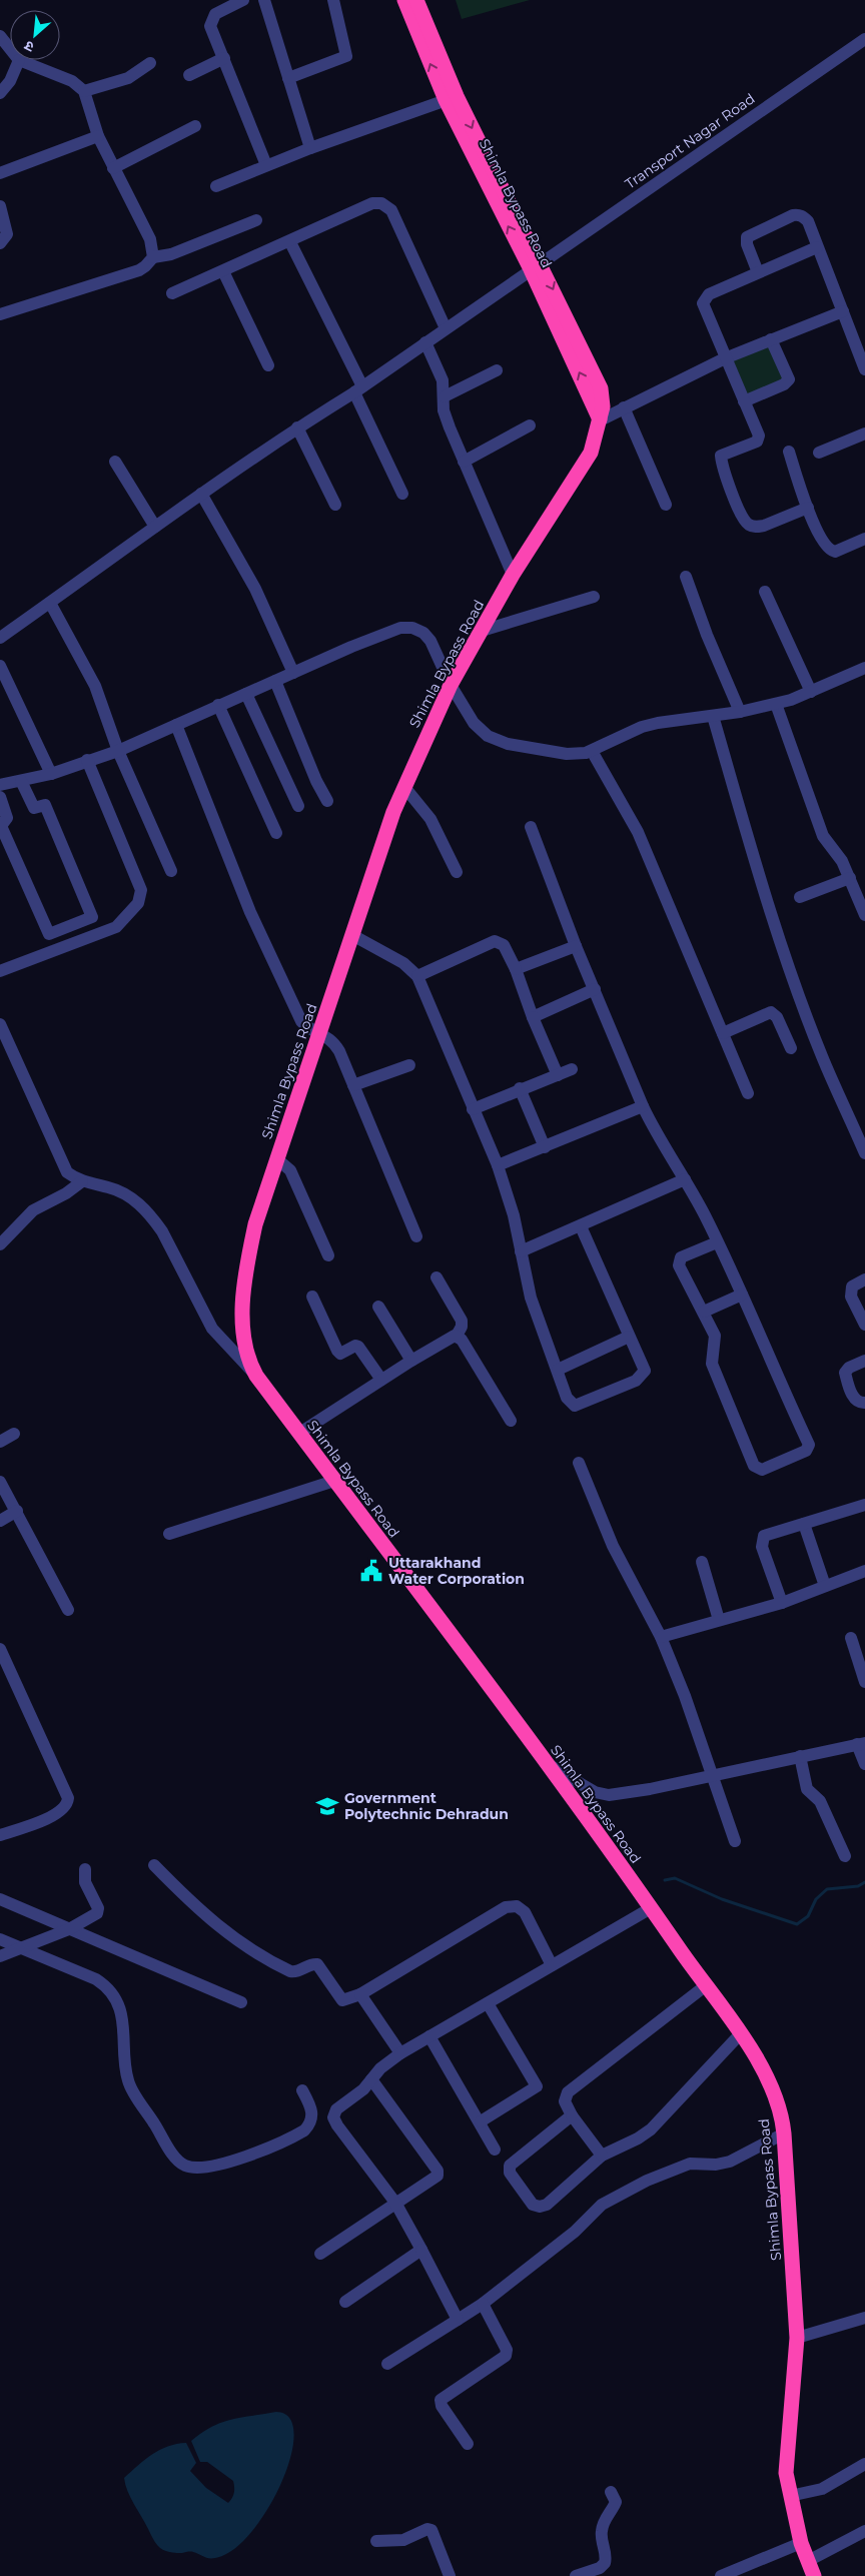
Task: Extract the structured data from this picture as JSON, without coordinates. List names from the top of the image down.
{
  "streets": {
    "highway": ["Shimla Bypass Road"],
    "street": ["Transport Nagar Road"]
  },
  "crossings": [
    ["Transport Nagar Road", "Shimla Bypass Road"]
  ],
  "places": {
    "public building": ["Uttarakhand Water Corporation"],
    "school or university": ["Government Polytechnic Dehradun"]
  },
  "north": "bottom left"
}
